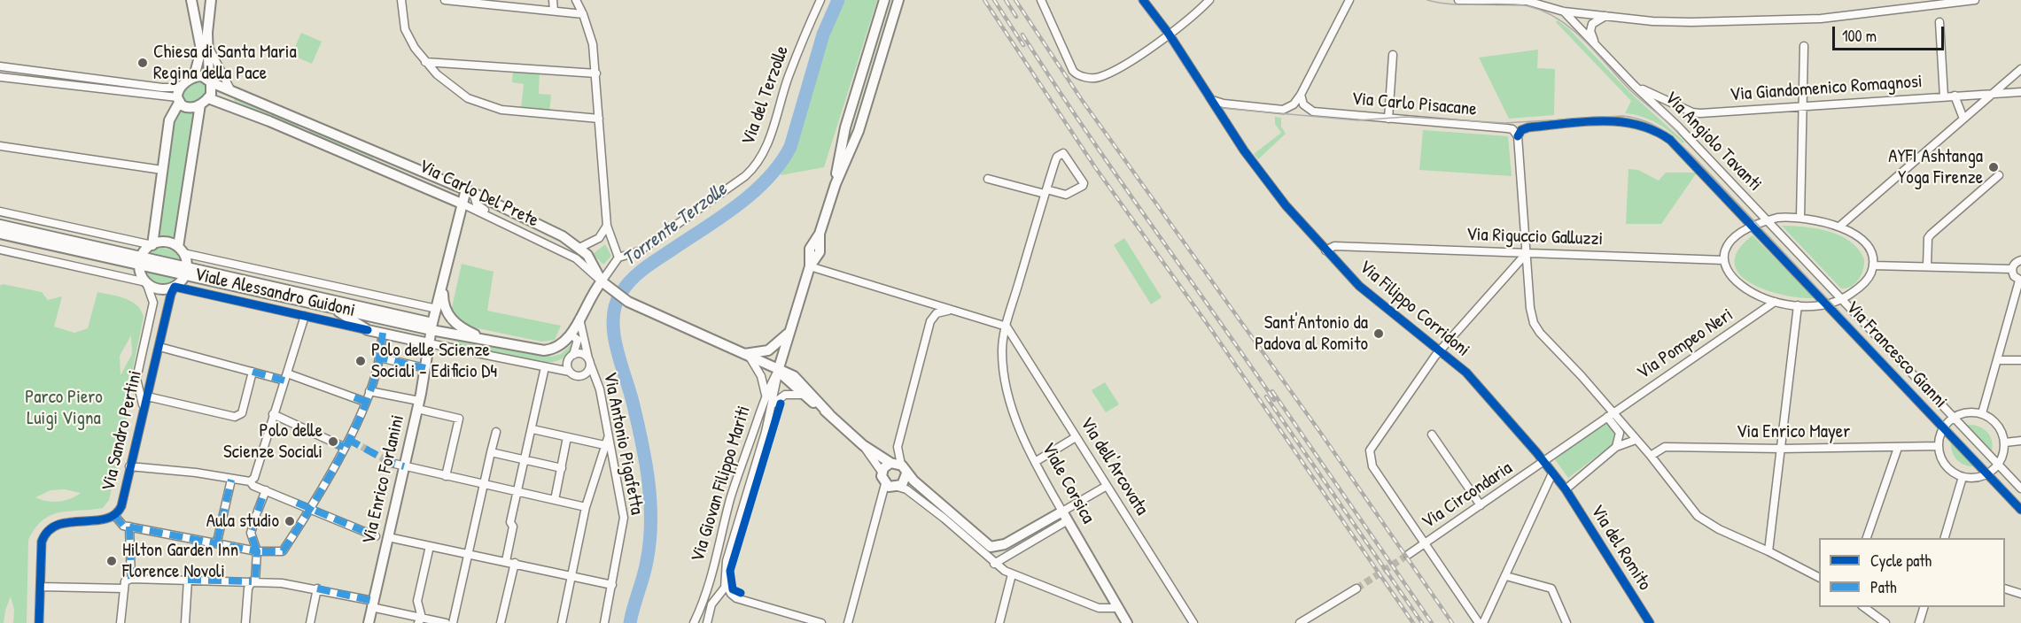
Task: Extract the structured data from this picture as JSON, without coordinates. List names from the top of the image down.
{
  "streets": {
    "main road": [
      "Via Carlo Del Prete",
      "Viale Alessandro Guidoni",
      "Via Enrico Forlanini",
      "Viale Corsica",
      "Via Giovan Filippo Mariti"
    ],
    "street": [
      "Via Giandomenico Romagnosi",
      "Via del Terzolle",
      "Via Carlo Pisacane",
      "Via Angiolo Tavanti",
      "Via Riguccio Galluzzi",
      "Via Filippo Corridoni",
      "Via Pompeo Neri",
      "Via Francesco Gianni",
      "Via Sandro Pertini",
      "Via Enrico Mayer",
      "Via Antonio Pigafetta",
      "Via dell'Arcovata",
      "Via Circondaria",
      "Via del Romito"
    ]
  },
  "crossings": [
    ["Via Giandomenico Romagnosi", "Via Angiolo Tavanti"],
    ["Via Carlo Pisacane", "Via Angiolo Tavanti"],
    ["Via Angiolo Tavanti", "Via Francesco Gianni"],
    ["Via Carlo Del Prete", "Viale Alessandro Guidoni"],
    ["Via Riguccio Galluzzi", "Via Filippo Corridoni"],
    ["Viale Alessandro Guidoni", "Via Sandro Pertini"],
    ["Viale Alessandro Guidoni", "Via Enrico Forlanini"],
    ["Via Filippo Corridoni", "Via Pompeo Neri"],
    ["Via Filippo Corridoni", "Via Circondaria"],
    ["Via Filippo Corridoni", "Via del Romito"],
    ["Via Pompeo Neri", "Via Circondaria"],
    ["Via dell'Arcovata", "Viale Corsica"]
  ],
  "water": ["Torrente Terzolle"],
  "parks": ["Parco Piero Luigi Vigna"],
  "places": [
    "Chiesa di Santa Maria Regina della Pace",
    "AYFI Ashtanga Yoga Firenze",
    "Sant'Antonio da Padova al Romito",
    "Polo delle Scienze Sociali - Edificio D4",
    "Polo delle Scienze Sociali",
    "Aula studio",
    "Hilton Garden Inn Florence Novoli"
  ],
  "legend": ["Cycle path", "Path"],
  "scale_bar": "100 m"
}
